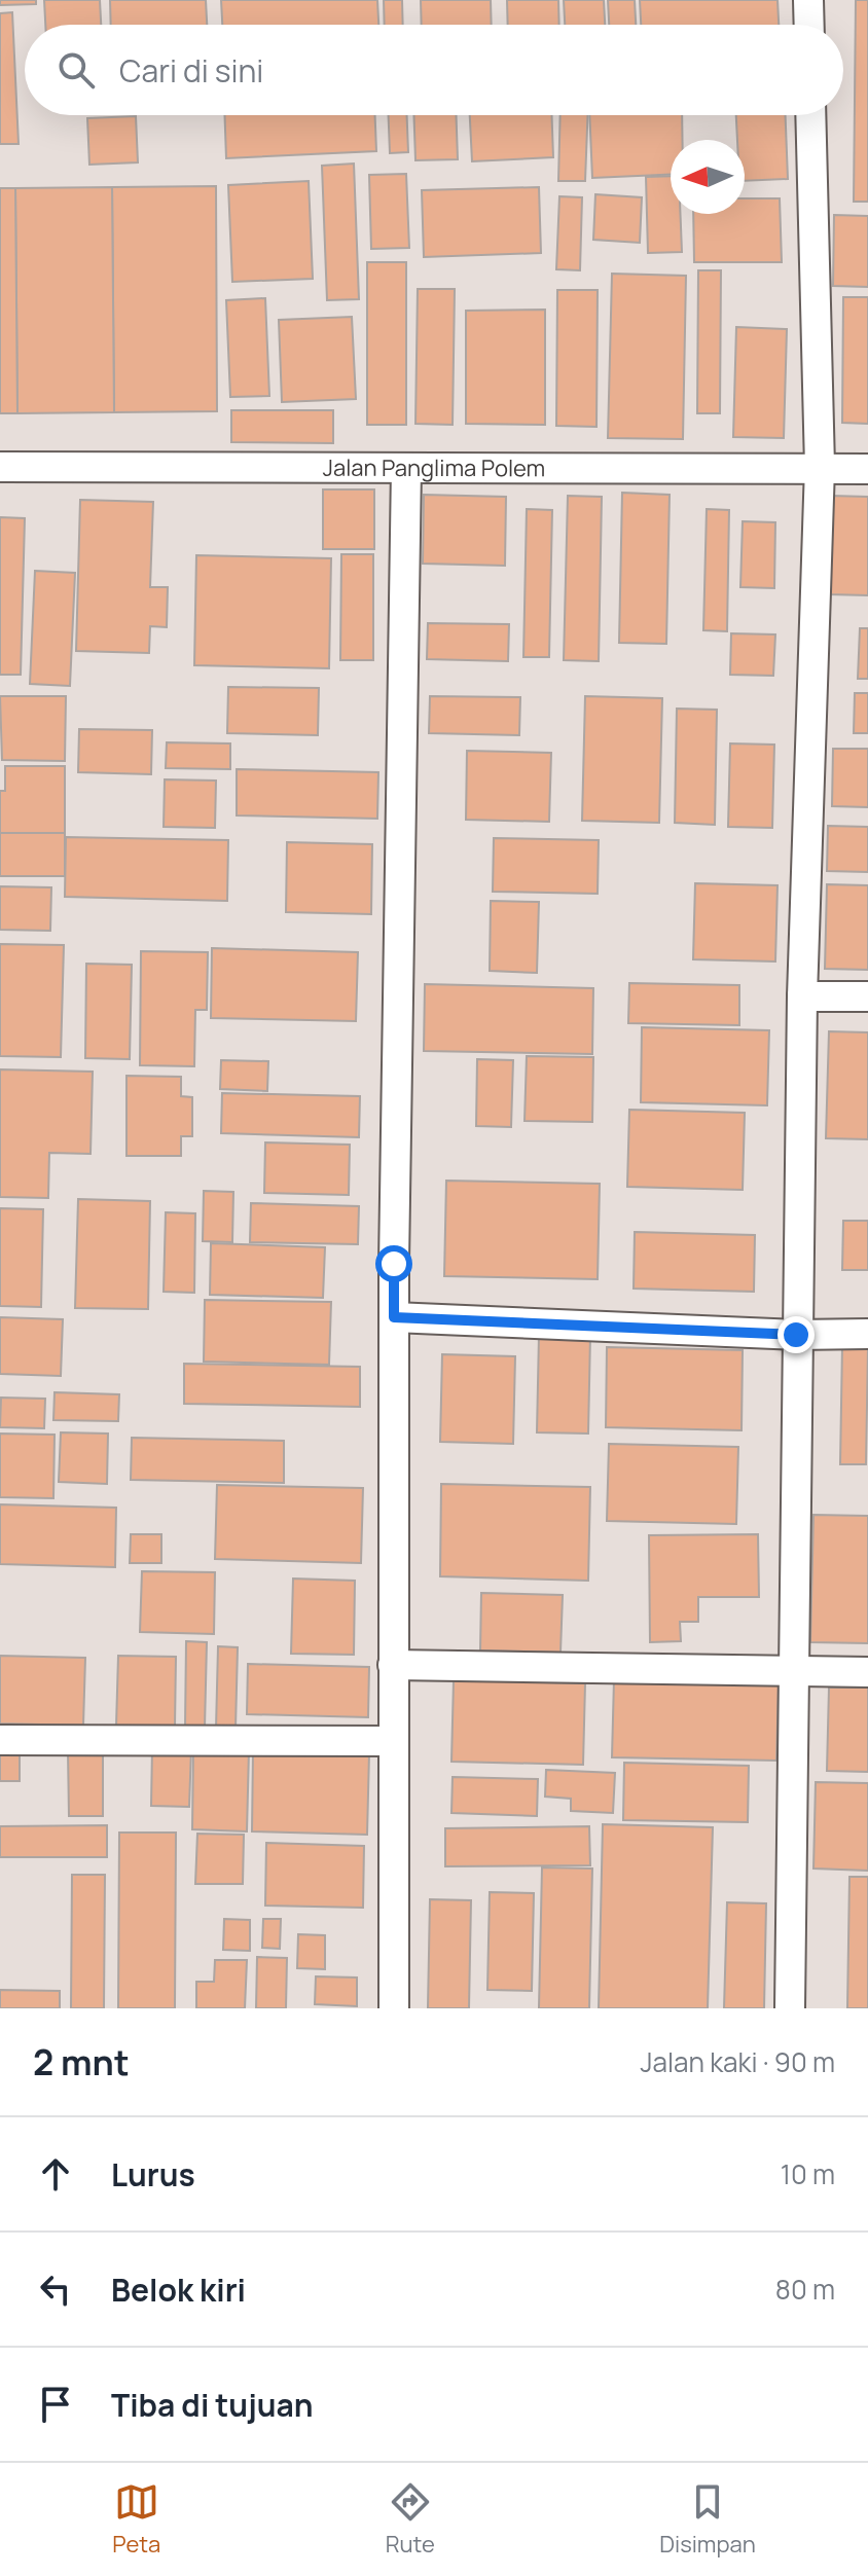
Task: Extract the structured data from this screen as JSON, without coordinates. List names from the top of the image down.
{
  "streets": {
    "street": ["Jalan Panglima Polem"]
  },
  "north": "left",
  "page": {
    "search": "Cari di sini",
    "heading": ["2 mnt", "Jalan kaki · 90 m"],
    "list": [
      ["Lurus", "10 m"],
      ["Belok kiri", "80 m"],
      "Tiba di tujuan"
    ],
    "nav": ["Peta", "Rute", "Disimpan"]
  }
}
